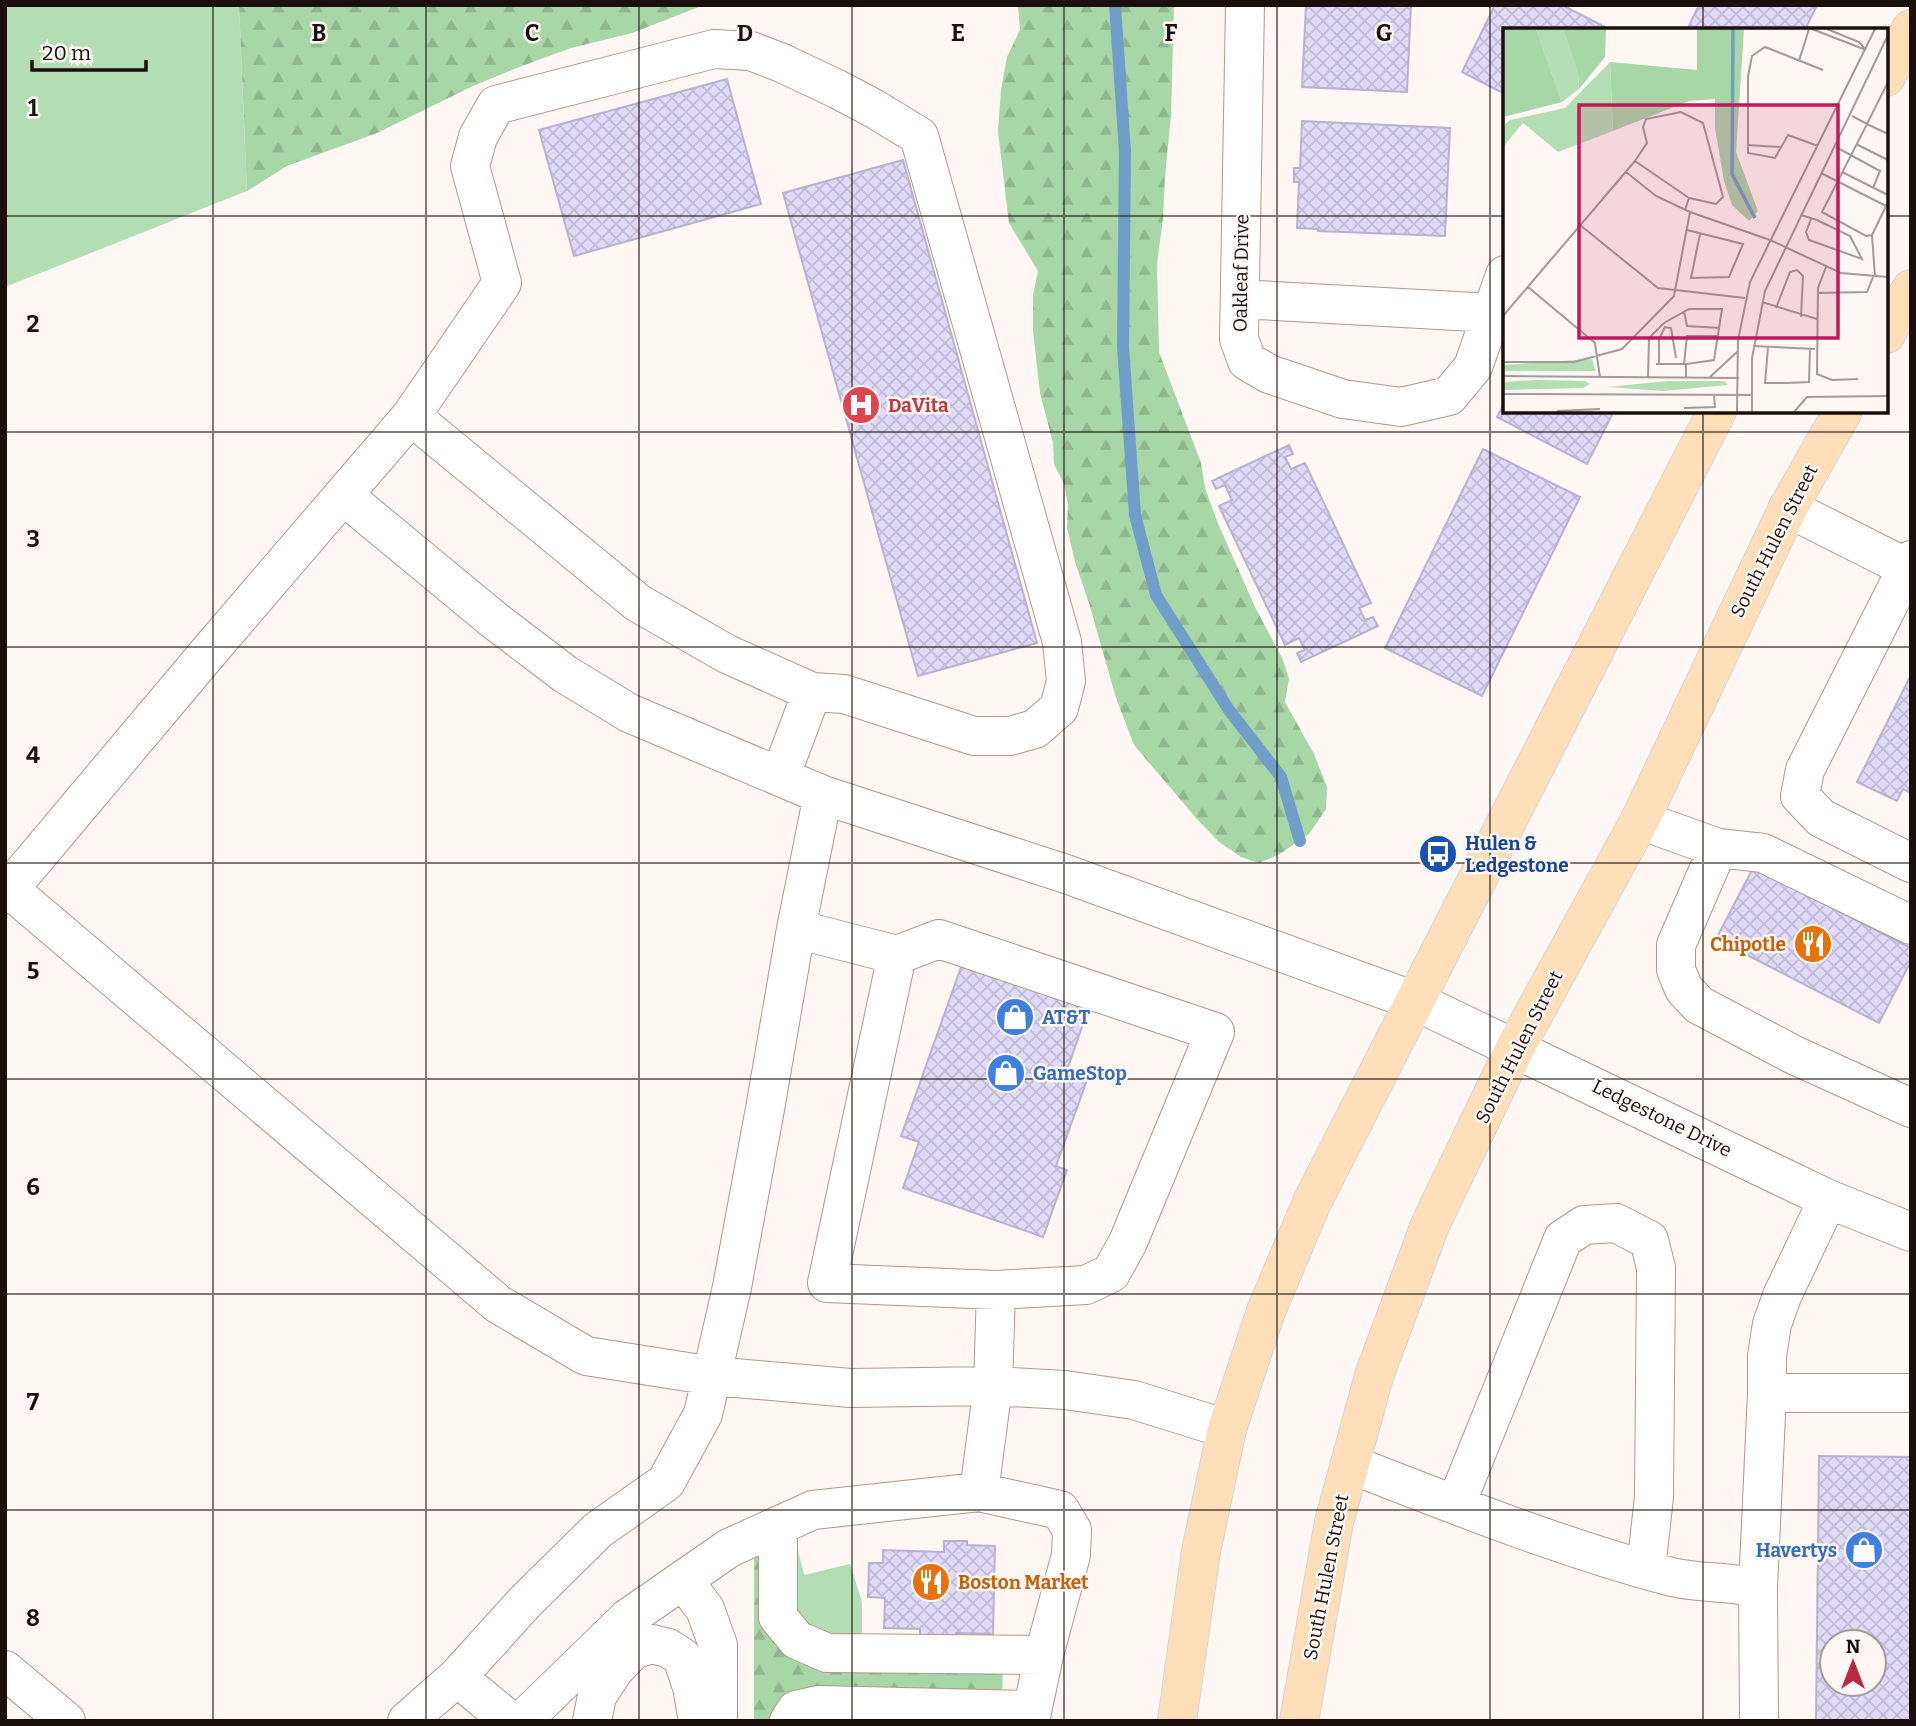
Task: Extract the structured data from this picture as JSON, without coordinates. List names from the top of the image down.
{
  "streets": {
    "main road": ["South Hulen Street"],
    "street": ["Oakleaf Drive", "Ledgestone Drive"]
  },
  "crossings": [
    ["South Hulen Street", "Ledgestone Drive"]
  ],
  "places": {
    "hospital": ["DaVita"],
    "bus stop": ["Hulen & Ledgestone"],
    "restaurant": ["Chipotle", "Boston Market"],
    "shop": ["AT&T", "GameStop", "Havertys"]
  },
  "scale_bar": "20 m",
  "north": "top",
  "grid": {
    "columns": [
      "B",
      "C",
      "D",
      "E",
      "F",
      "G"
    ],
    "rows": [
      "1",
      "2",
      "3",
      "4",
      "5",
      "6",
      "7",
      "8"
    ]
  }
}
